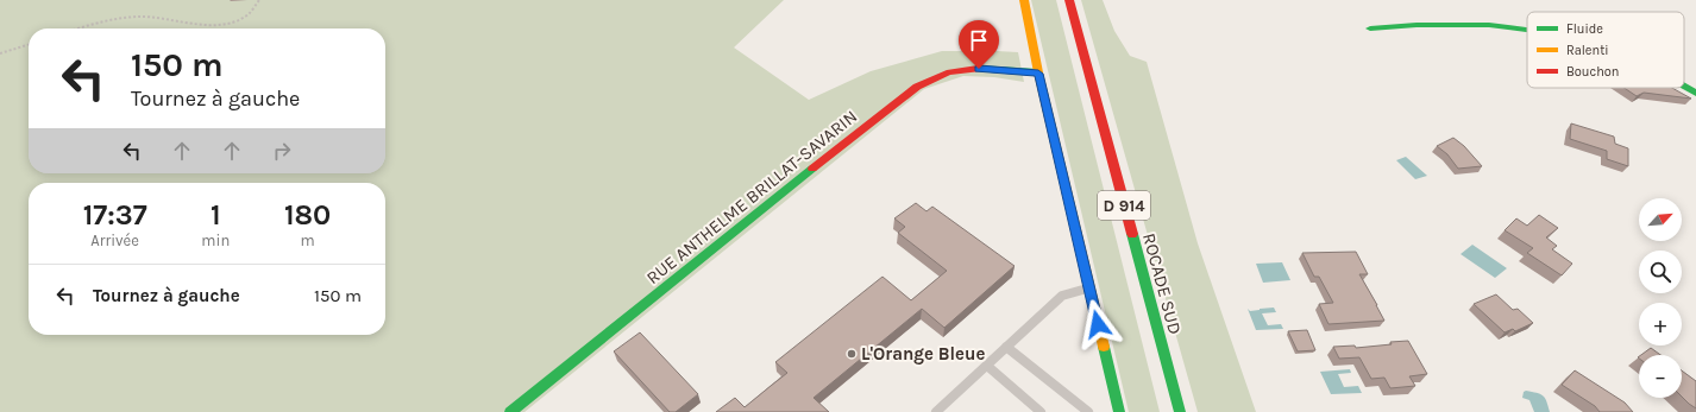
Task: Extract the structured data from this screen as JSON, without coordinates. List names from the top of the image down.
{
  "streets": {
    "street": ["RUE ANTHELME BRILLAT-SAVARIN", "D 914", "ROCADE SUD"]
  },
  "places": ["L'Orange Bleue"],
  "legend": ["Fluide", "Ralenti", "Bouchon"],
  "north": "top right",
  "page": {
    "turn": ["150 m", "Tournez à gauche"],
    "eta": [
      "17:37",
      "Arrivée",
      "1",
      "min",
      "180",
      "m"
    ],
    "map_buttons": ["+", "−"],
    "list": [
      {
        "name": "Tournez à gauche",
        "value": "150 m"
      }
    ]
  }
}
